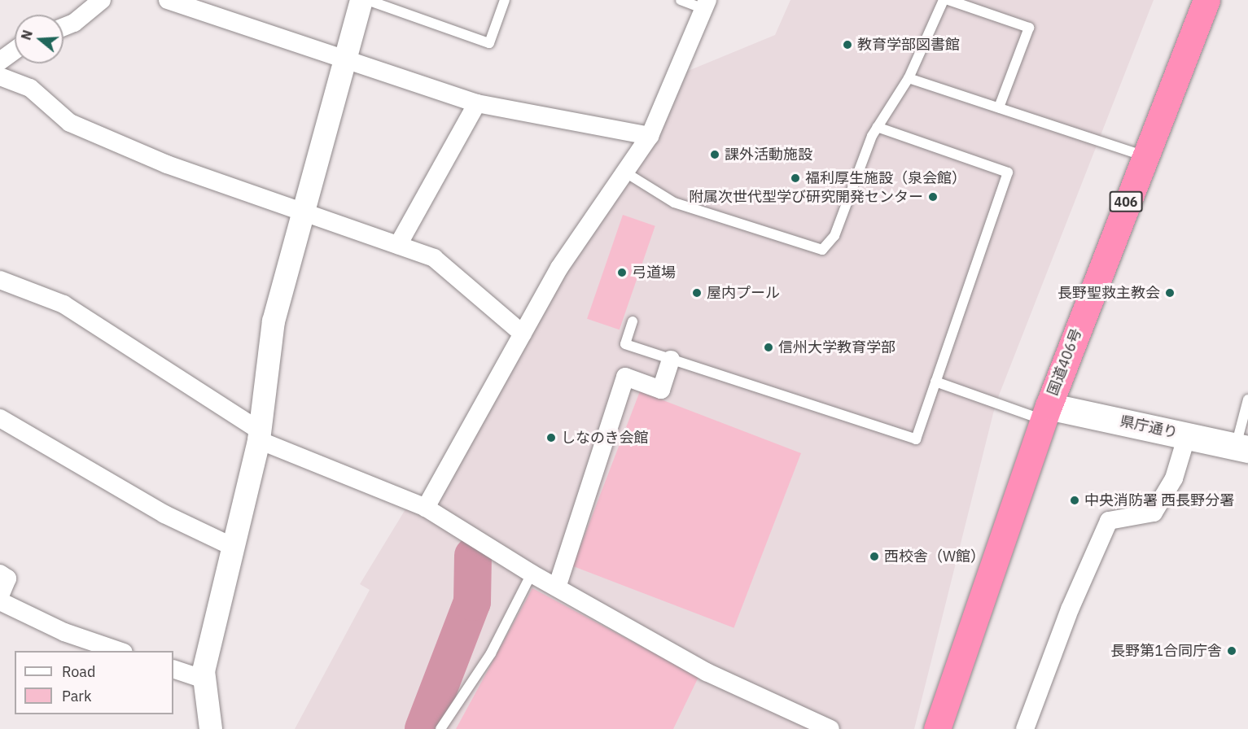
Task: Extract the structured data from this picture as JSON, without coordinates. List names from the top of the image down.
{
  "streets": {
    "highway": ["406", "国道406号"],
    "main road": ["県庁通り"]
  },
  "crossings": [
    ["国道406号", "県庁通り"]
  ],
  "places": [
    "教育学部図書館",
    "課外活動施設",
    "福利厚生施設（泉会館）",
    "附属次世代型学び研究開発センター",
    "弓道場",
    "屋内プール",
    "長野聖救主教会",
    "信州大学教育学部",
    "しなのき会館",
    "中央消防署 西長野分署",
    "西校舎（W館）",
    "長野第1合同庁舎"
  ],
  "legend": ["Road", "Park"],
  "north": "left"
}
